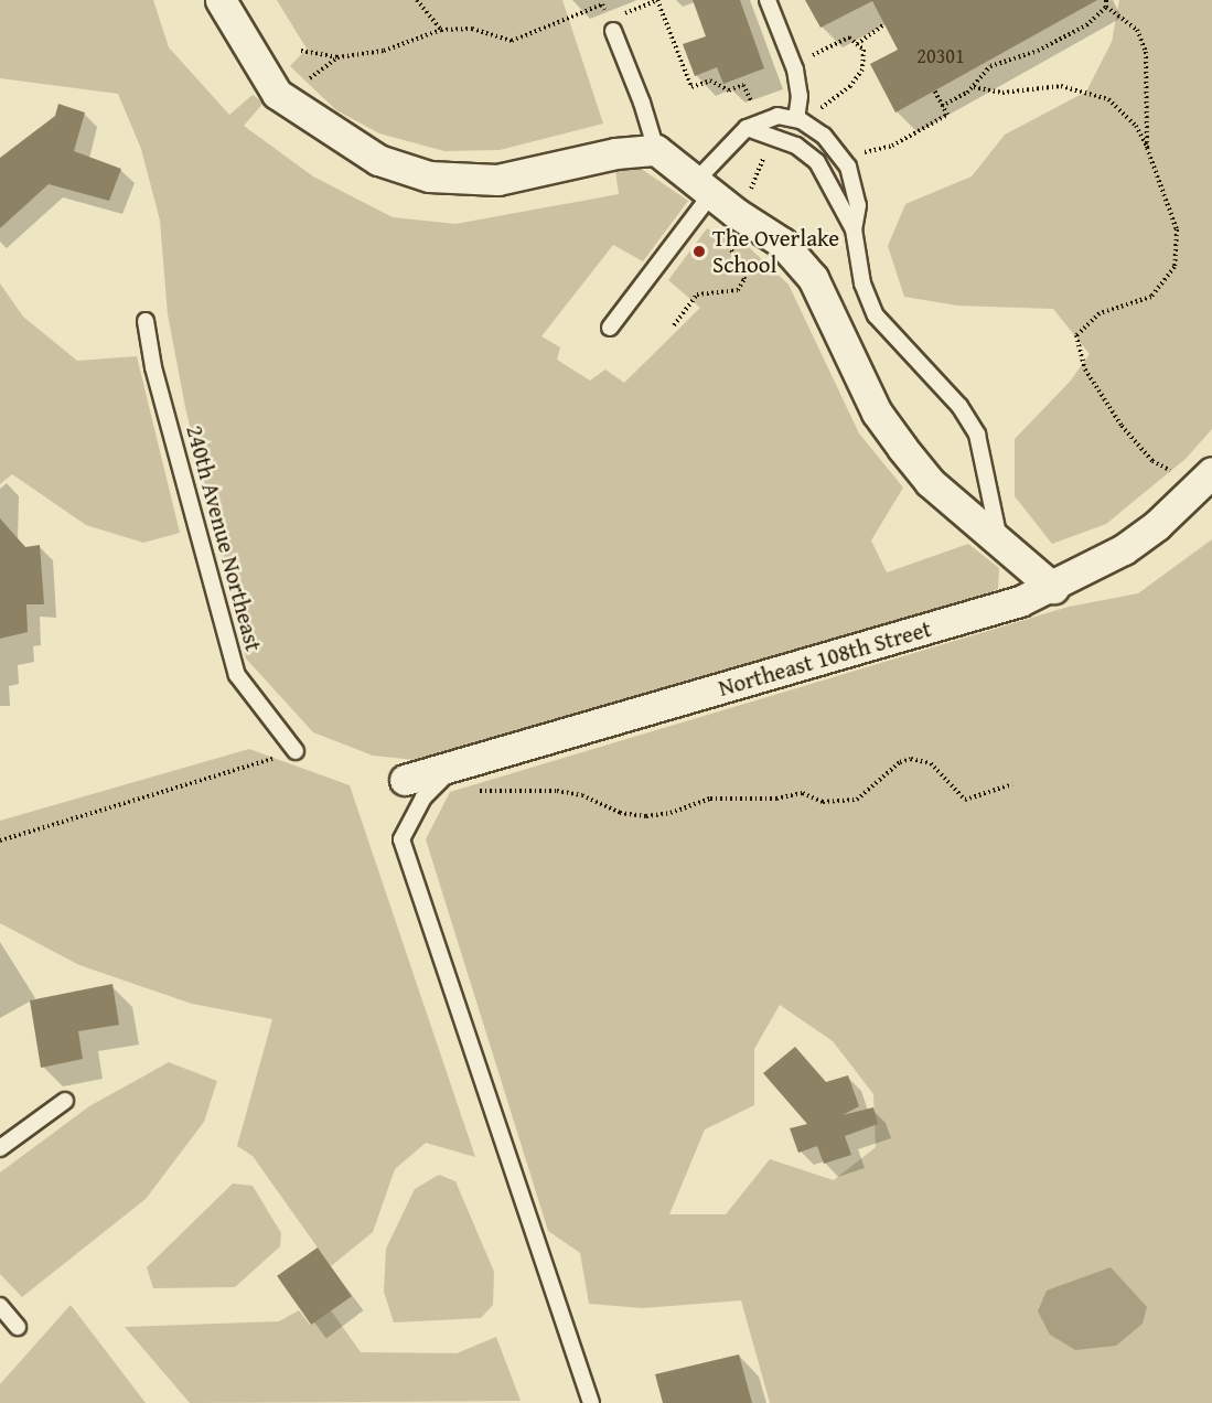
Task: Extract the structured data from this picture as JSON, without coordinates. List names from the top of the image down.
{
  "streets": {
    "street": ["Northeast 108th Street"],
    "lane": ["240th Avenue Northeast"]
  },
  "places": ["The Overlake School"],
  "house_numbers": ["20301"]
}
